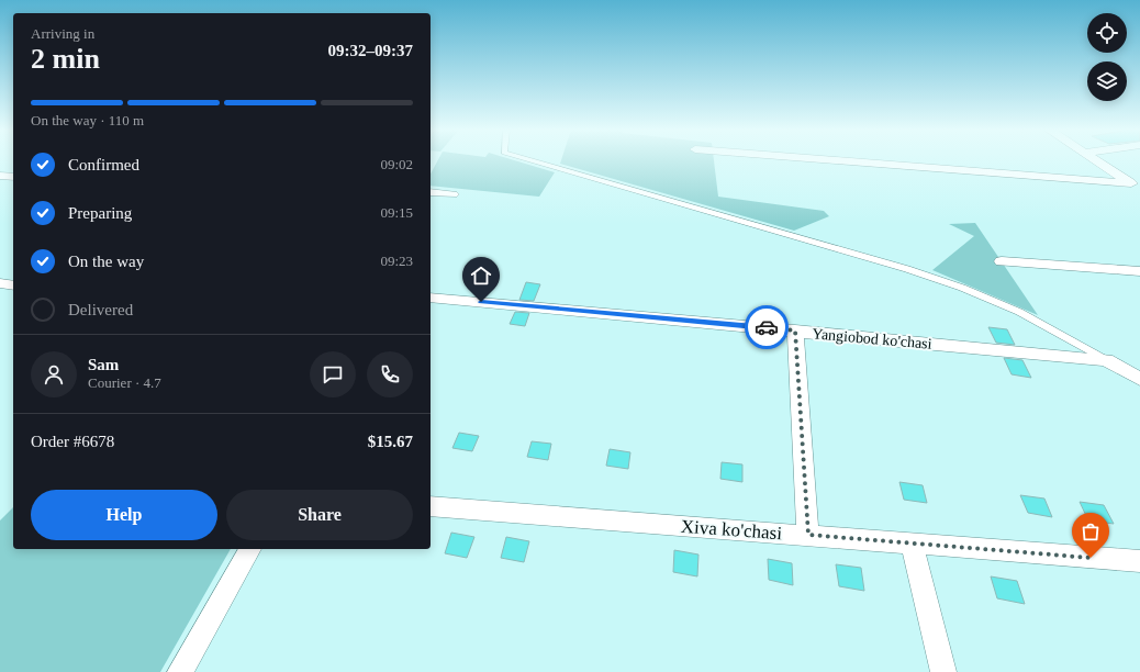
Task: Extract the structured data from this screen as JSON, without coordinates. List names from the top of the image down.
{
  "streets": {
    "street": ["Yangiobod ko'chasi", "Xiva ko'chasi"]
  },
  "page": {
    "heading": ["2 min", "Arriving in", "09:32–09:37"],
    "panel": [
      "Sam",
      "Courier · 4.7",
      "Order #6678",
      "$15.67"
    ],
    "bar": "On the way · 110 m",
    "list": [
      ["Confirmed", "09:02"],
      ["Preparing", "09:15"],
      ["On the way", "09:23"],
      "Delivered"
    ],
    "buttons": ["Help", "Share"]
  }
}
